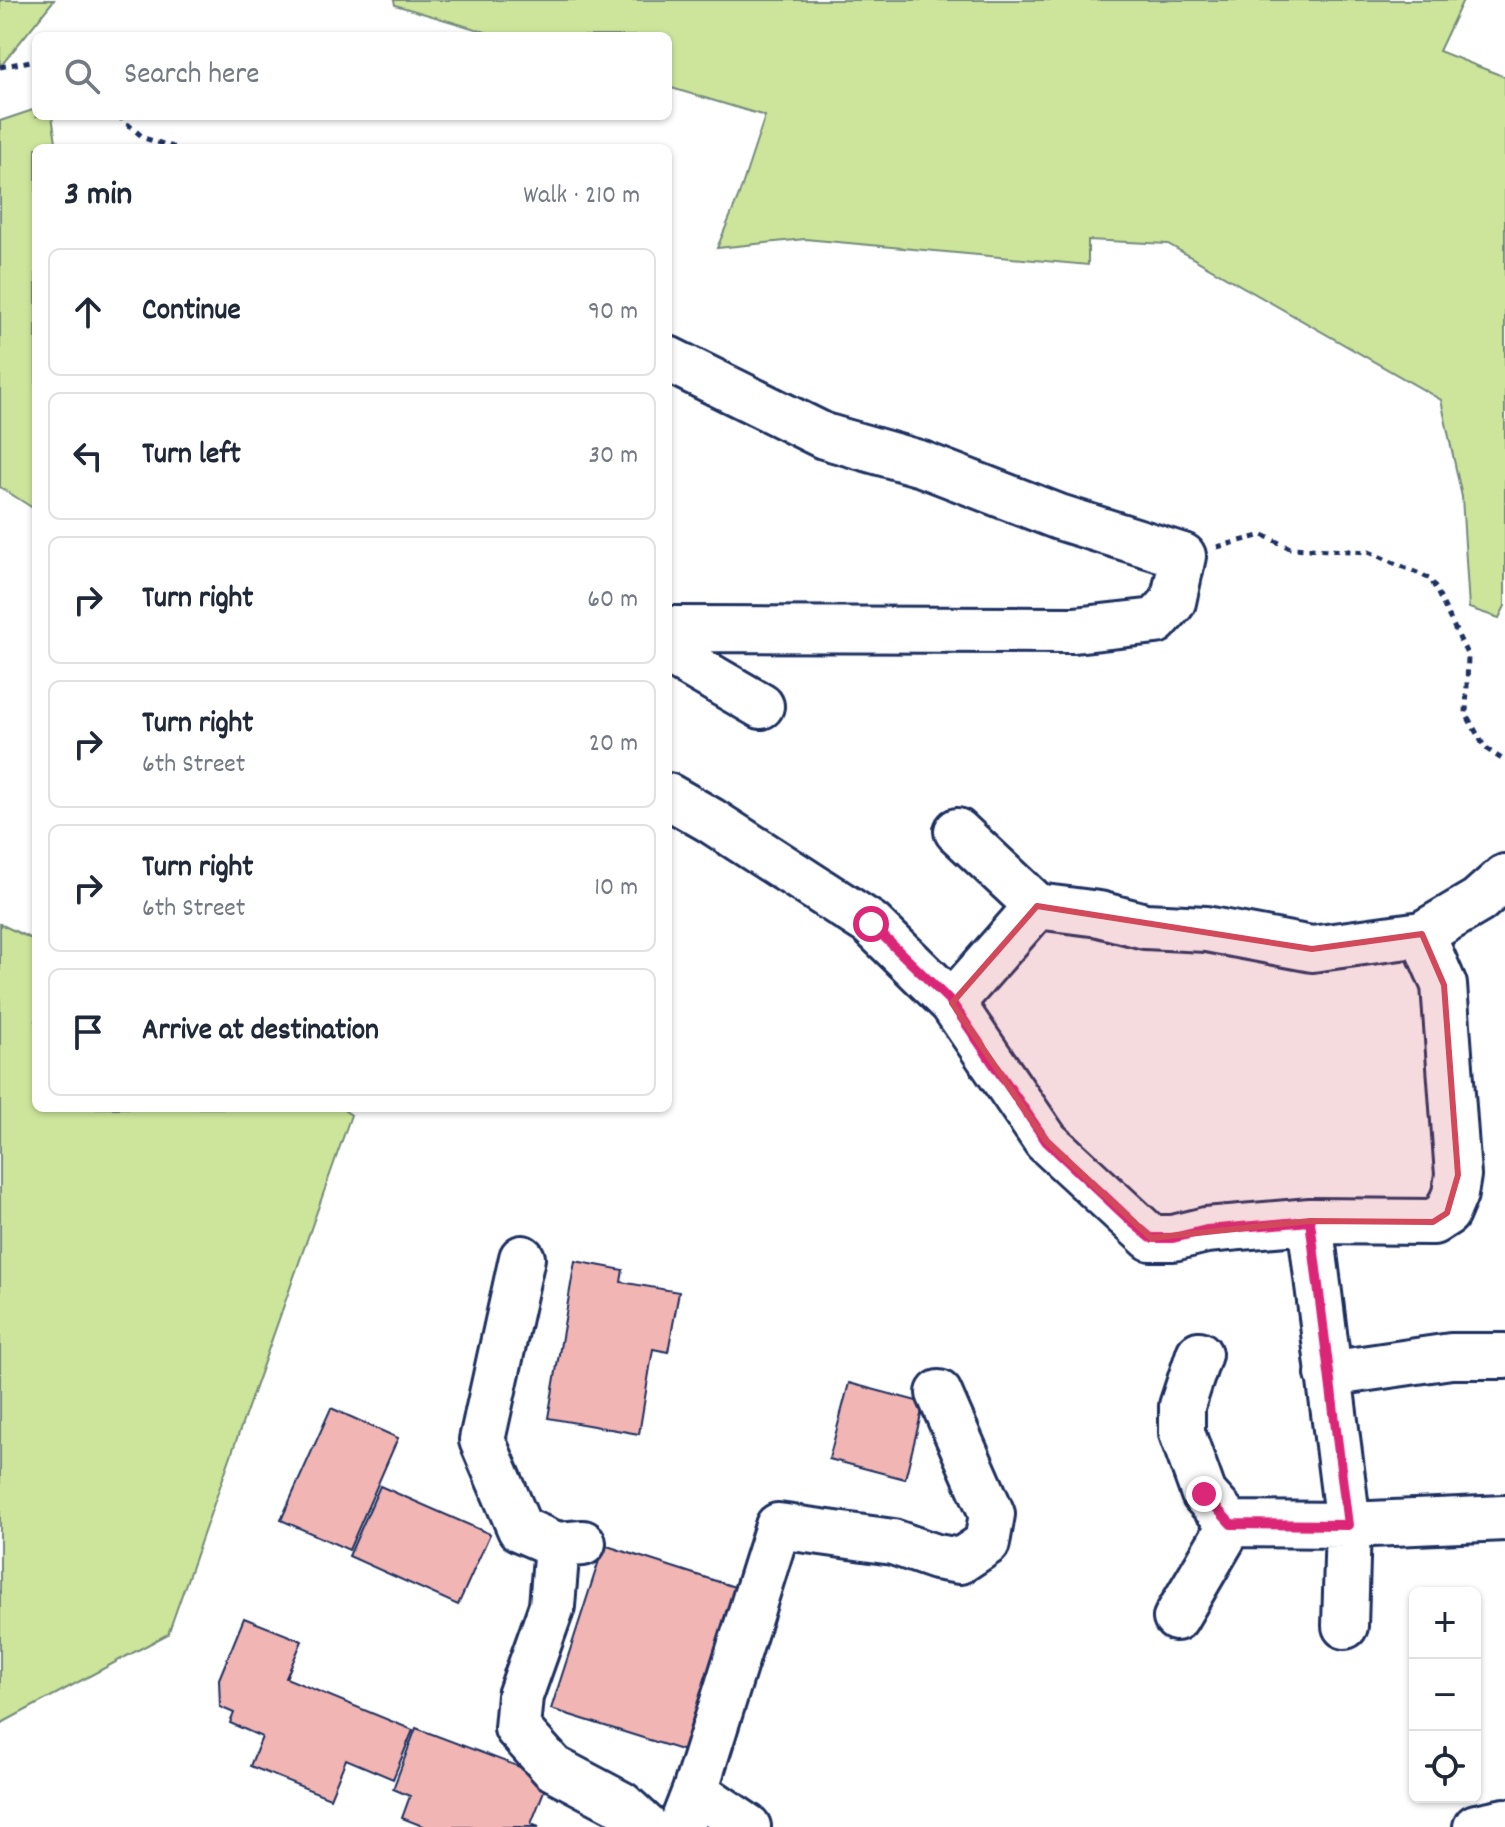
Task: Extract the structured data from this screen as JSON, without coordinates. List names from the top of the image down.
{
  "page": {
    "search": "Search here",
    "heading": ["3 min", "Walk · 210 m"],
    "list": [
      ["Continue", "90 m"],
      ["Turn left", "30 m"],
      ["Turn right", "60 m"],
      ["Turn right", "6th Street", "20 m"],
      ["Turn right", "6th Street", "10 m"],
      "Arrive at destination"
    ],
    "map_buttons": ["+", "−"]
  }
}
